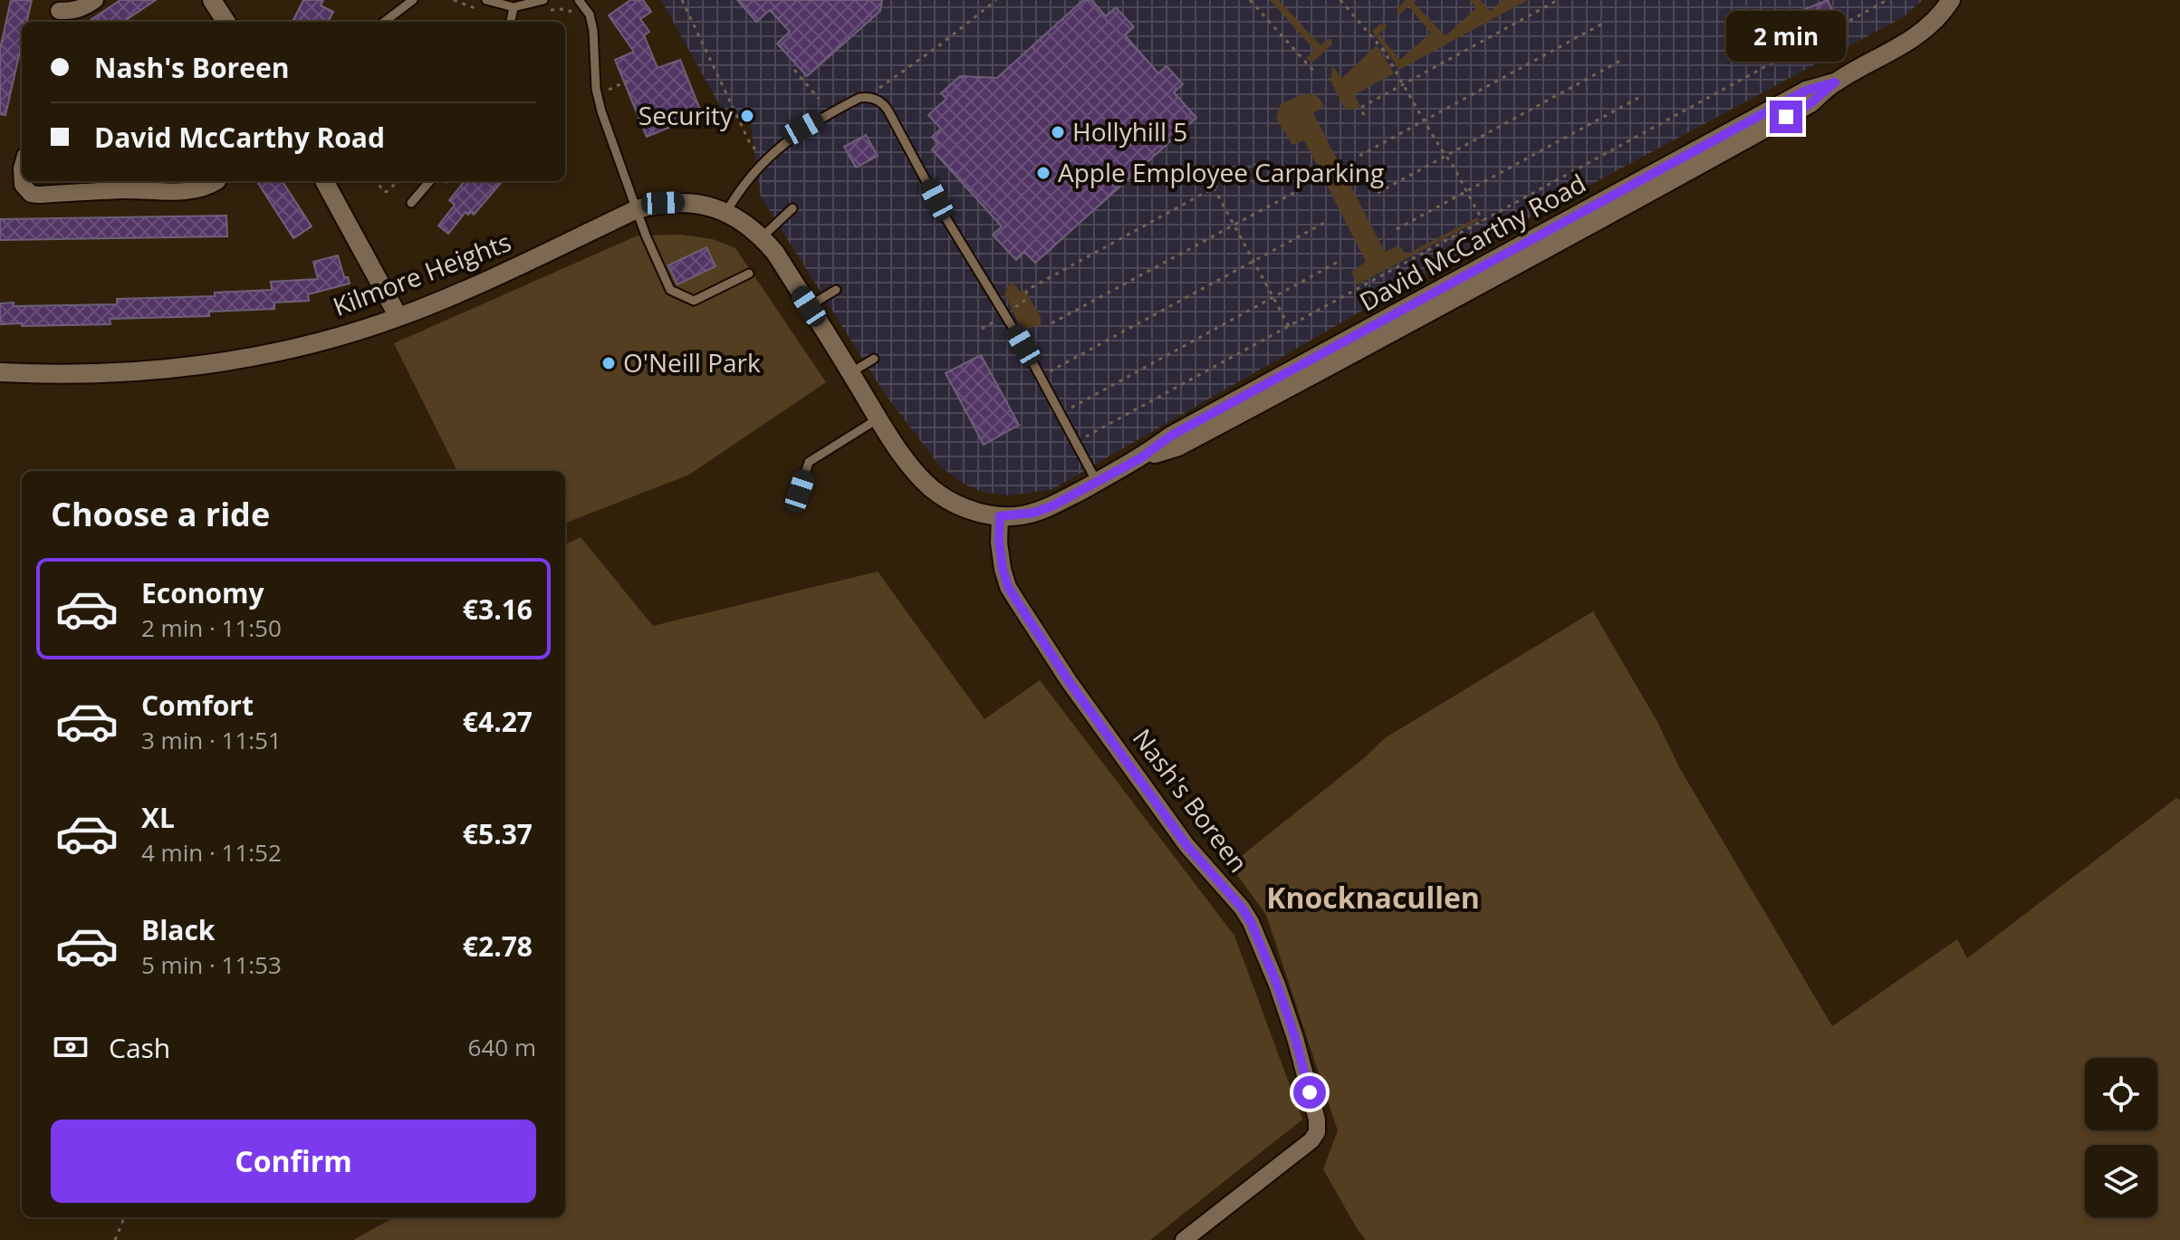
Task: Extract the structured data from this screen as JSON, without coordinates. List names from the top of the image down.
{
  "streets": {
    "street": ["David McCarthy Road", "Kilmore Heights", "Nash's Boreen"]
  },
  "crossings": [
    ["David McCarthy Road", "Kilmore Heights"],
    ["David McCarthy Road", "Nash's Boreen"]
  ],
  "districts": ["Knocknacullen"],
  "places": [
    "Security",
    "Hollyhill 5",
    "Apple Employee Carparking",
    "O'Neill Park"
  ],
  "page": {
    "bubble": "2 min",
    "banner": ["Nash's Boreen", "David McCarthy Road"],
    "heading": "Choose a ride",
    "list": [
      {
        "name": "Economy",
        "note": "2 min · 11:50",
        "value": "€3.16"
      },
      {
        "name": "Comfort",
        "note": "3 min · 11:51",
        "value": "€4.27"
      },
      {
        "name": "XL",
        "note": "4 min · 11:52",
        "value": "€5.37"
      },
      {
        "name": "Black",
        "note": "5 min · 11:53",
        "value": "€2.78"
      }
    ],
    "pay": ["Cash", "640 m"],
    "buttons": "Confirm"
  }
}
